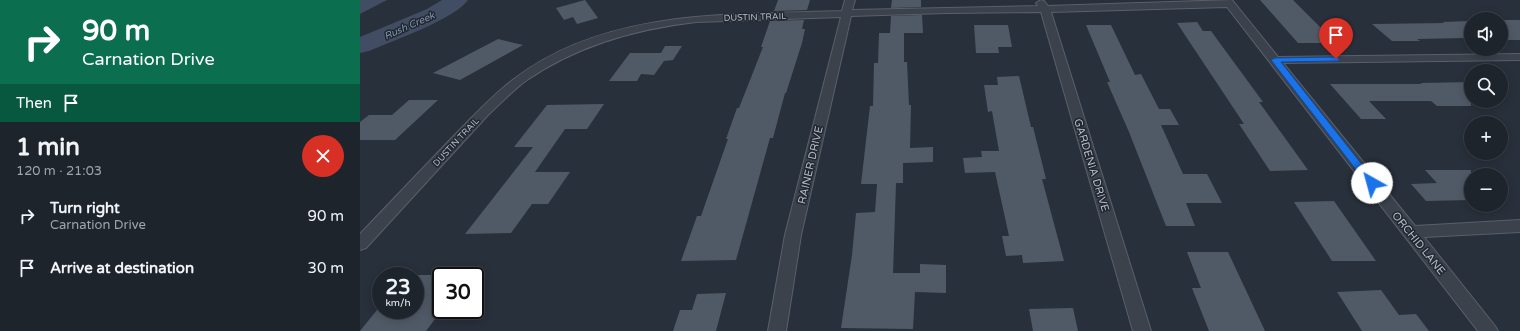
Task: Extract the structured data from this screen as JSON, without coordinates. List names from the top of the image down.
{
  "streets": {
    "street": [
      "DUSTIN TRAIL",
      "RAINER DRIVE",
      "GARDENIA DRIVE",
      "ORCHID LANE"
    ]
  },
  "crossings": [
    ["DUSTIN TRAIL", "RAINER DRIVE"],
    ["DUSTIN TRAIL", "GARDENIA DRIVE"],
    ["DUSTIN TRAIL", "ORCHID LANE"]
  ],
  "water": ["Rush Creek"],
  "page": {
    "turn": ["90 m", "Carnation Drive"],
    "map_buttons": ["+", "−"],
    "then": "Then",
    "heading": ["1 min", "120 m · 21:03"],
    "list": [
      {
        "name": "Turn right",
        "note": "Carnation Drive",
        "value": "90 m"
      },
      {
        "name": "Arrive at destination",
        "value": "30 m"
      }
    ],
    "speed": "23 km/h",
    "limit": "30"
  }
}
